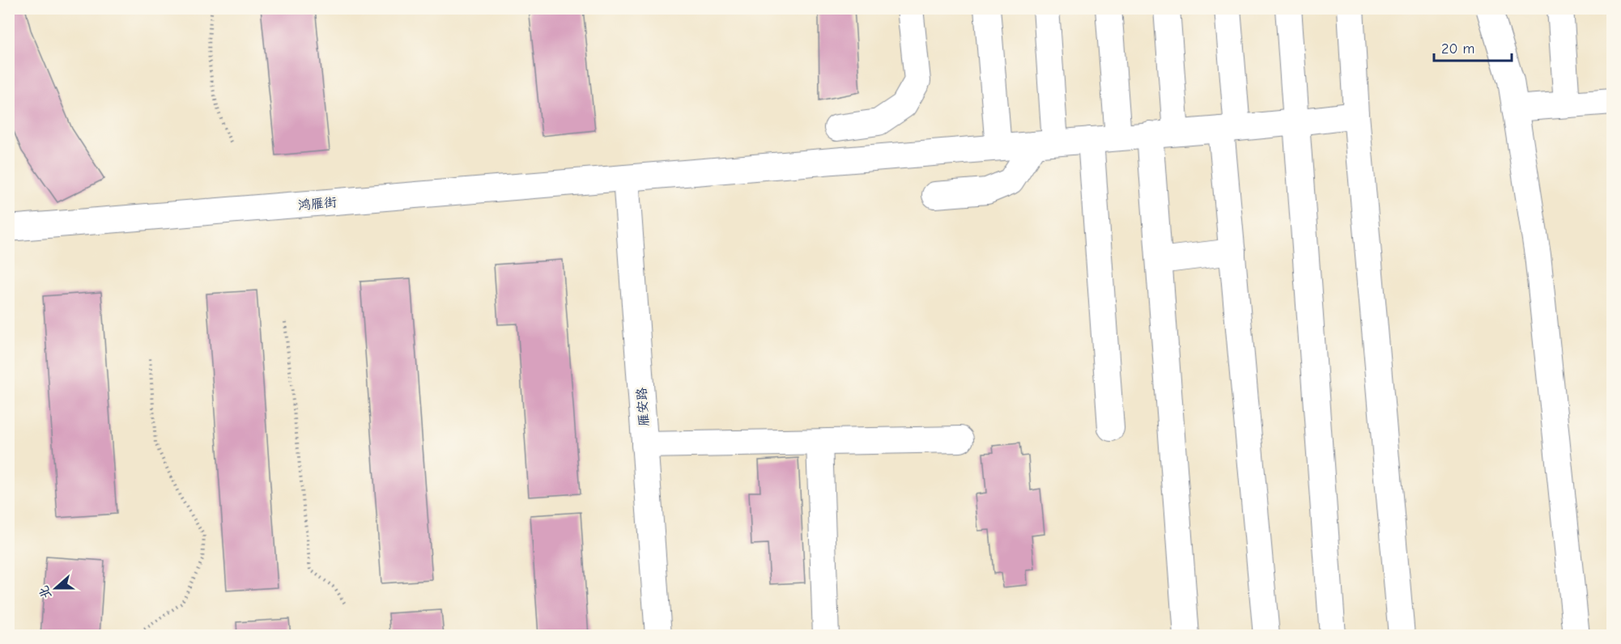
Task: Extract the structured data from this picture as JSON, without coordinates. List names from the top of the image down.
{
  "streets": {
    "street": ["鸿雁街", "雁安路"]
  },
  "crossings": [
    ["鸿雁街", "雁安路"]
  ],
  "scale_bar": "20 m",
  "north": "left"
}
